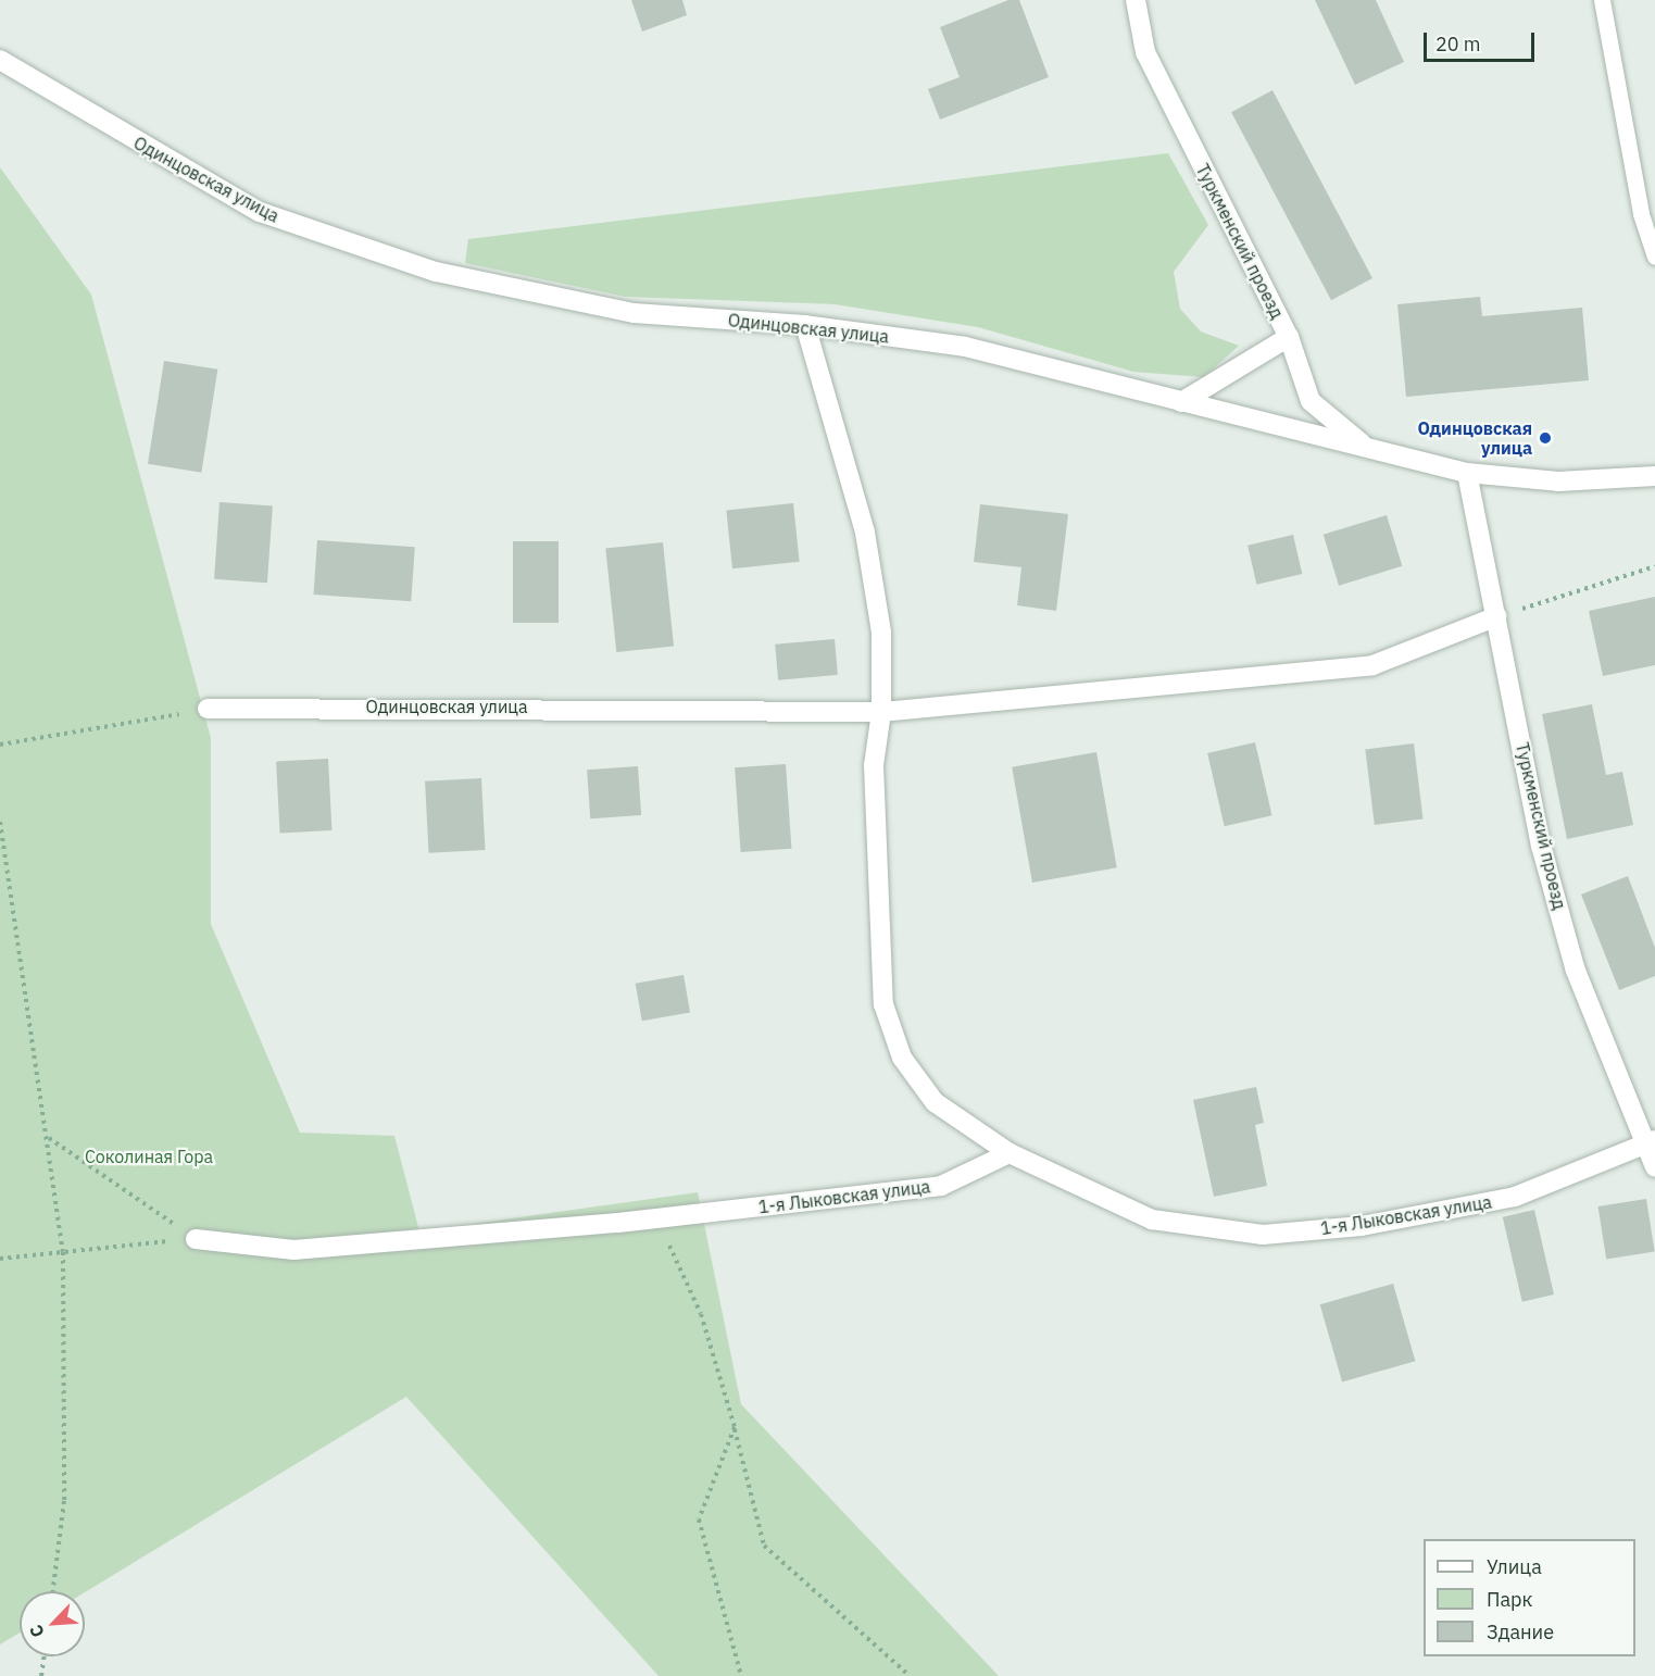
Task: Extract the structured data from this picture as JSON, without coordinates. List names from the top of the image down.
{
  "streets": {
    "street": ["Одинцовская улица", "Туркменский проезд", "1-я Лыковская улица"]
  },
  "crossings": [
    ["Одинцовская улица", "Туркменский проезд"],
    ["Туркменский проезд", "1-я Лыковская улица"]
  ],
  "parks": ["Соколиная Гора"],
  "places": ["Одинцовская улица"],
  "legend": ["Улица", "Парк", "Здание"],
  "scale_bar": "20 m",
  "north": "bottom left"
}
